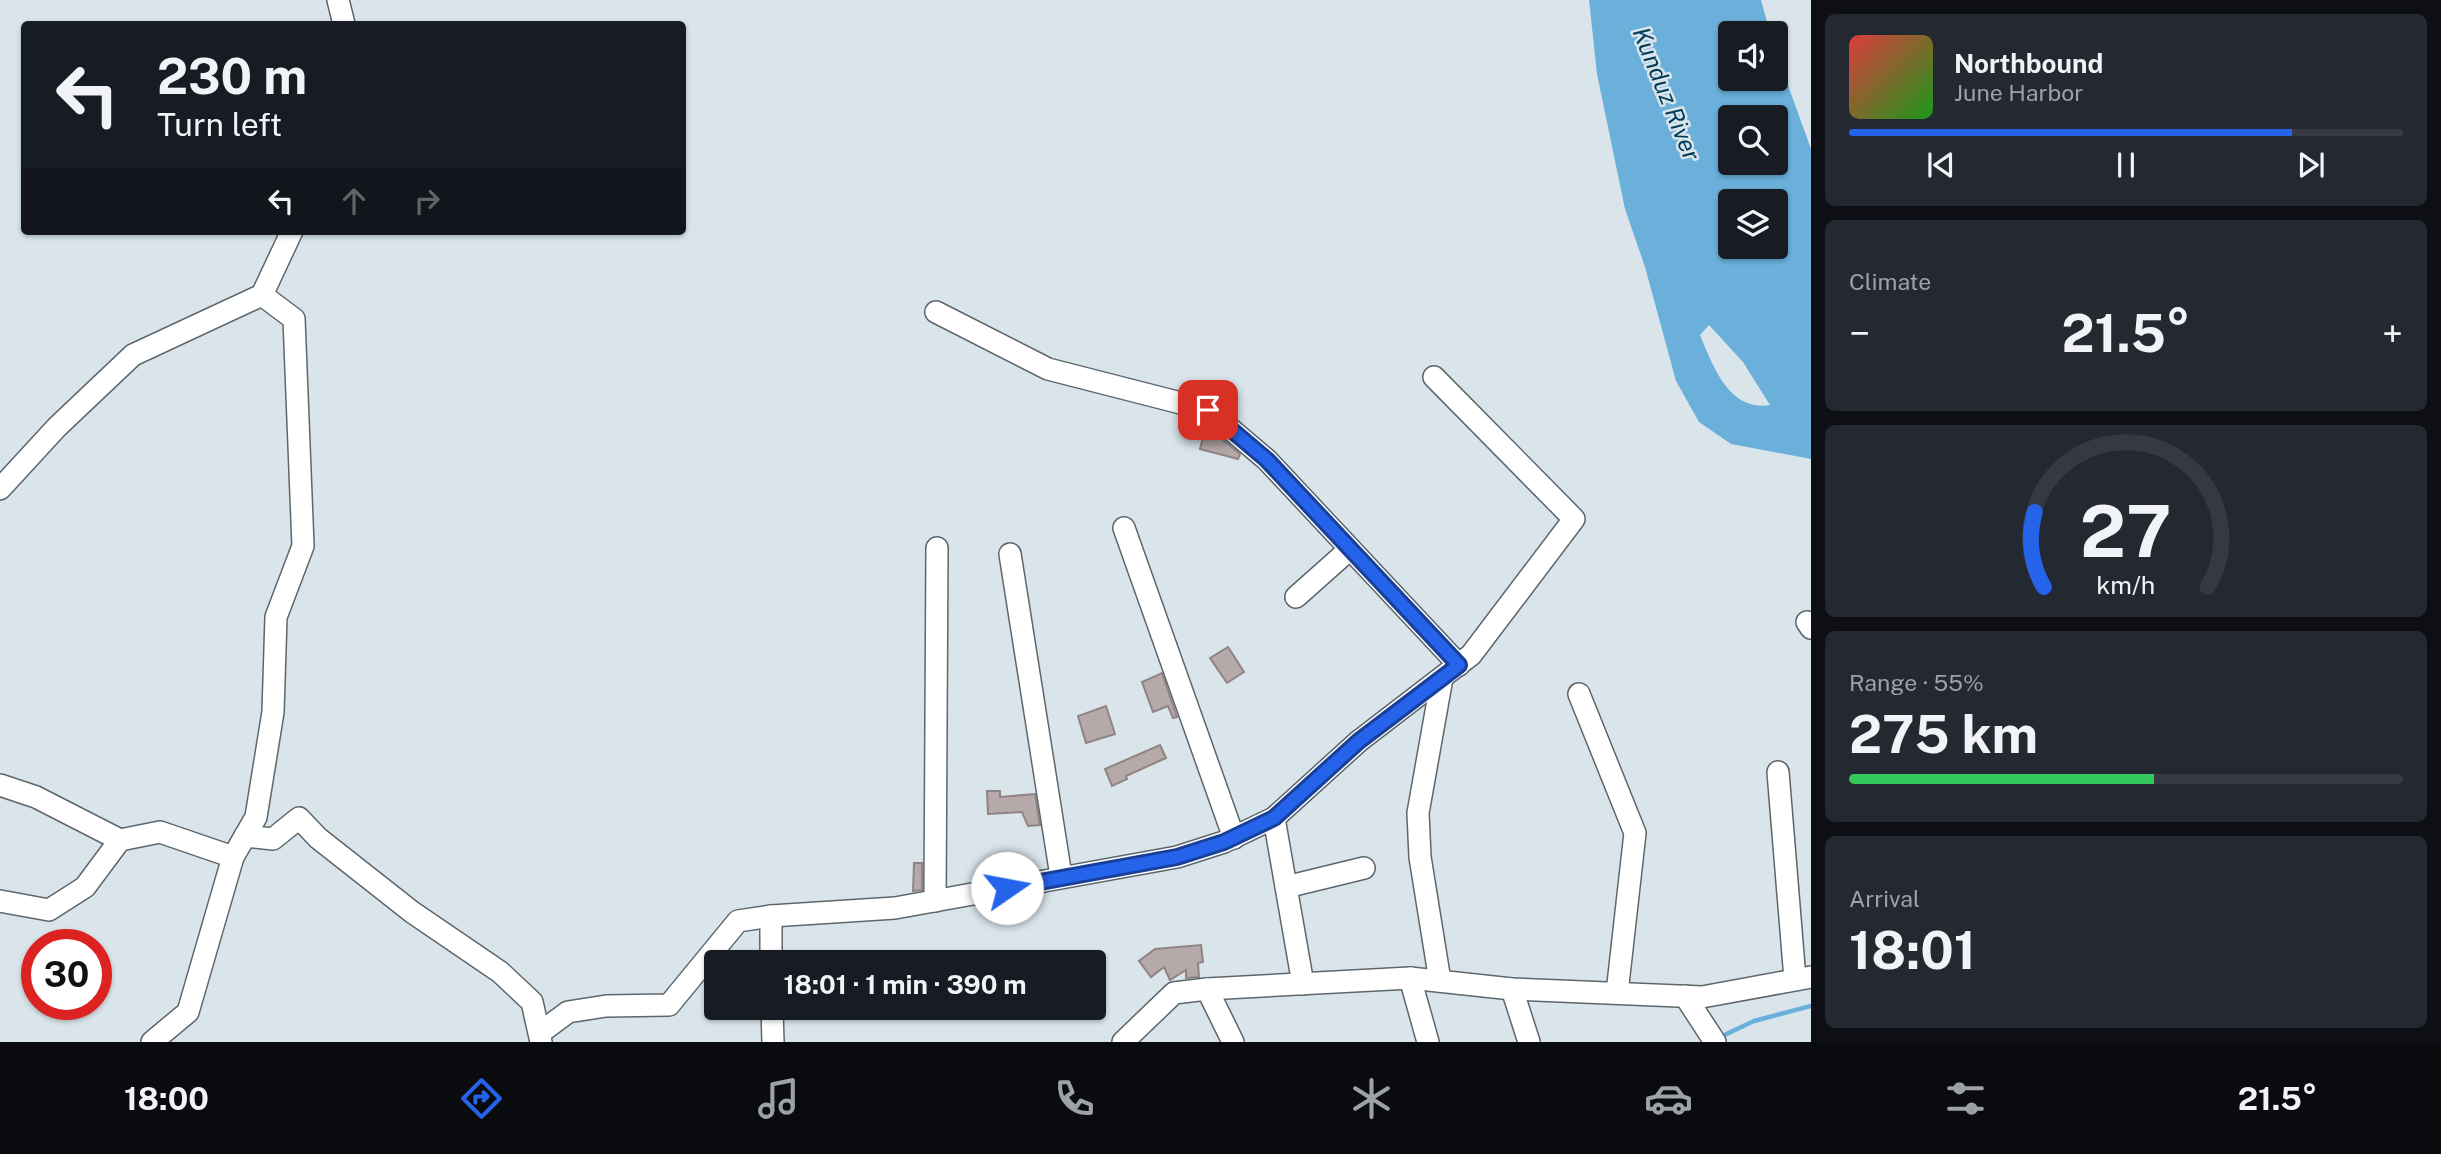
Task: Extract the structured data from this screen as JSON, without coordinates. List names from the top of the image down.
{
  "water": ["Kunduz River"],
  "page": {
    "turn": ["230 m", "Turn left"],
    "song": ["Northbound", "June Harbor"],
    "tile": [
      "Climate",
      ["Range · 55%", "275 km"],
      ["Arrival", "18:01"]
    ],
    "heat": ["−", "21.5°", "+"],
    "limit": "30",
    "trip": "18:01 · 1 min · 390 m",
    "tabs": ["18:00", "21.5°"],
    "gauge": ["27", "km/h"]
  }
}
